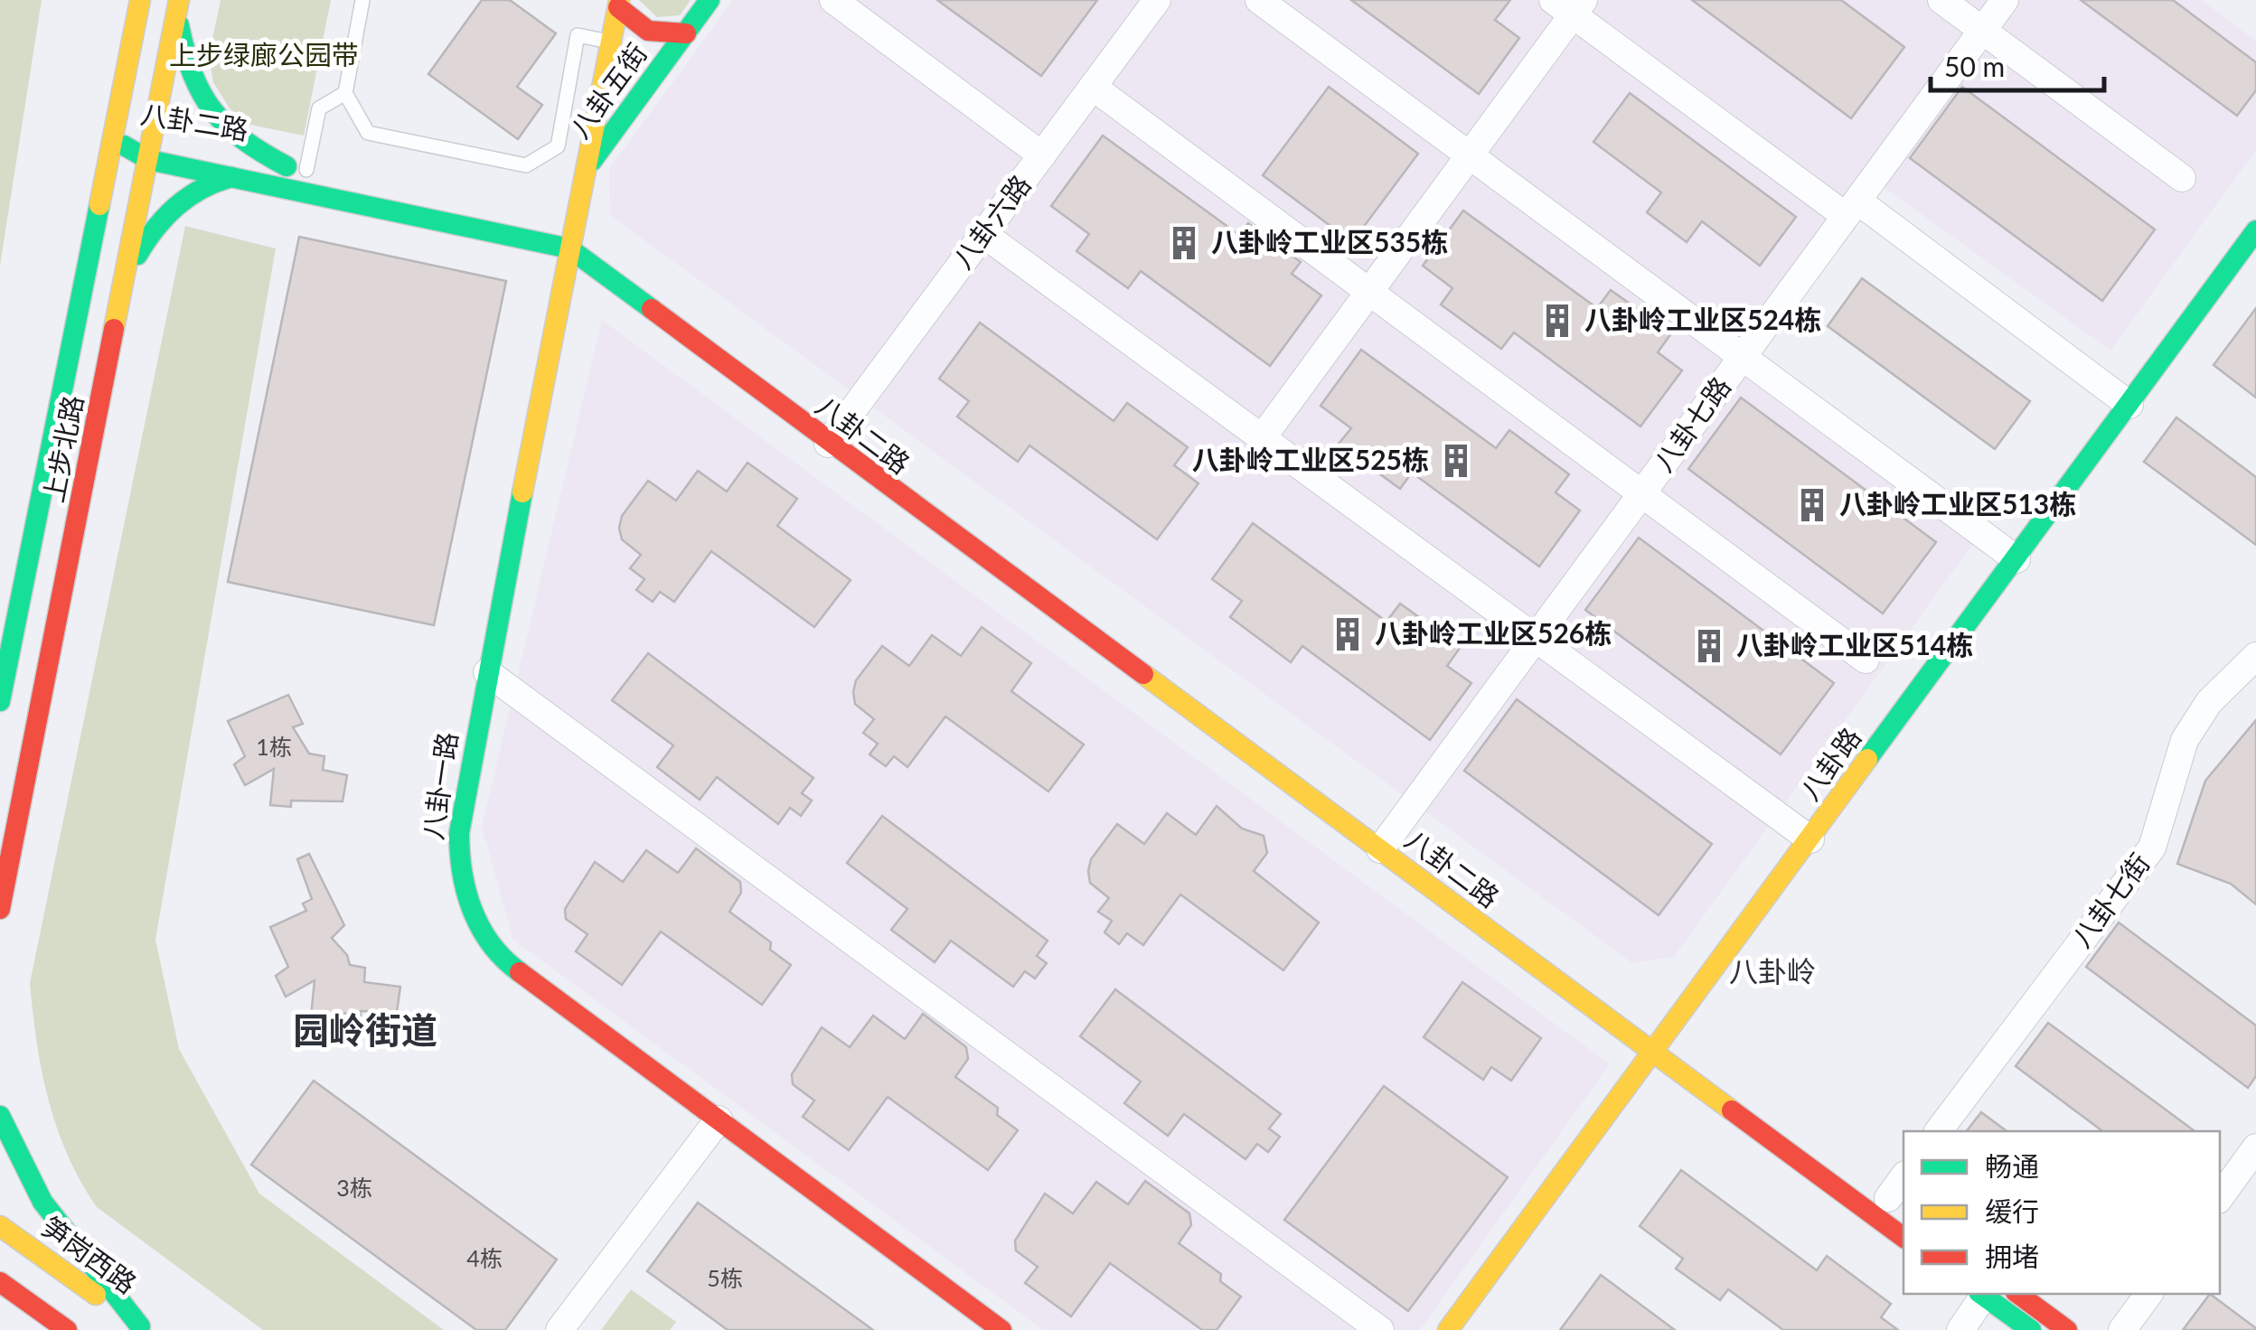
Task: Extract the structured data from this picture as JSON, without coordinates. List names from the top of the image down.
{
  "streets": {
    "street": [
      "八卦五街",
      "八卦二路",
      "八卦六路",
      "八卦七路",
      "上步北路",
      "八卦路",
      "八卦一路",
      "八卦七街",
      "笋岗西路"
    ]
  },
  "crossings": [
    ["八卦五街", "八卦一路"],
    ["八卦二路", "八卦六路"],
    ["八卦二路", "八卦七路"],
    ["八卦二路", "上步北路"],
    ["八卦二路", "八卦路"],
    ["八卦二路", "八卦一路"]
  ],
  "districts": ["八卦岭", "园岭街道"],
  "parks": ["上步绿廊公园带"],
  "places": {
    "building": [
      "八卦岭工业区535栋",
      "八卦岭工业区524栋",
      "八卦岭工业区525栋",
      "八卦岭工业区513栋",
      "八卦岭工业区526栋",
      "八卦岭工业区514栋"
    ]
  },
  "house_numbers": [
    "1栋",
    "3栋",
    "4栋",
    "5栋"
  ],
  "legend": ["畅通", "缓行", "拥堵"],
  "scale_bar": "50 m"
}
